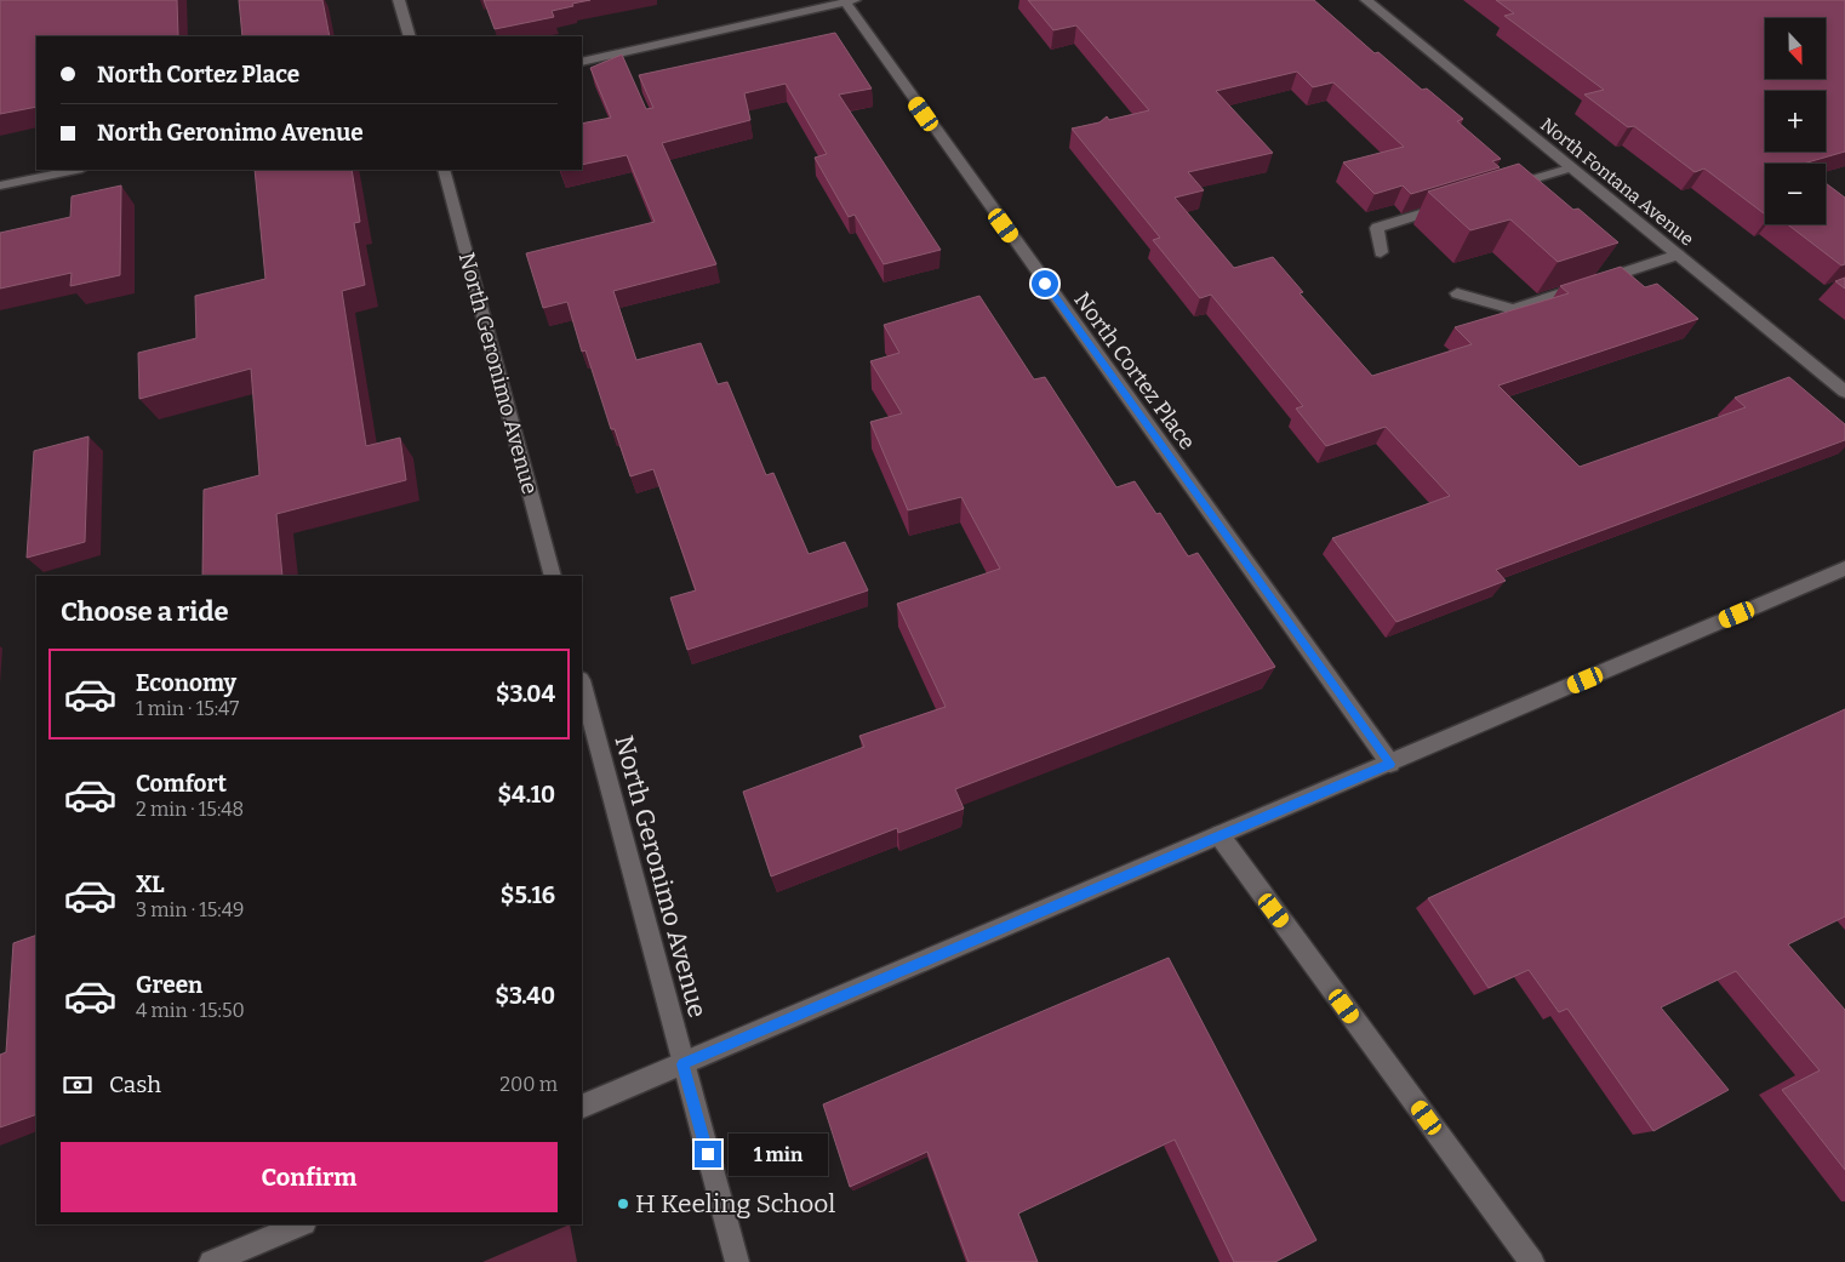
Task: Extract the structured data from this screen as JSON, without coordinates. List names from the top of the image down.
{
  "streets": {
    "street": ["North Fontana Avenue", "North Cortez Place", "North Geronimo Avenue"]
  },
  "places": ["H Keeling School"],
  "north": "bottom",
  "page": {
    "map_buttons": ["+", "−"],
    "banner": ["North Cortez Place", "North Geronimo Avenue"],
    "heading": "Choose a ride",
    "list": [
      {
        "name": "Economy",
        "note": "1 min · 15:47",
        "value": "$3.04"
      },
      {
        "name": "Comfort",
        "note": "2 min · 15:48",
        "value": "$4.10"
      },
      {
        "name": "XL",
        "note": "3 min · 15:49",
        "value": "$5.16"
      },
      {
        "name": "Green",
        "note": "4 min · 15:50",
        "value": "$3.40"
      }
    ],
    "pay": ["Cash", "200 m"],
    "buttons": "Confirm",
    "bubble": "1 min"
  }
}
